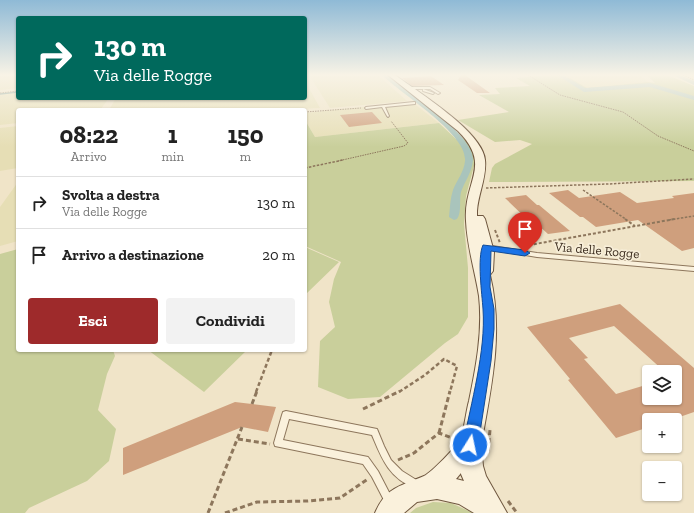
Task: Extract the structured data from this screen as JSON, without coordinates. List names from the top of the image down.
{
  "streets": {
    "lane": ["Via delle Rogge"]
  },
  "page": {
    "turn": ["130 m", "Via delle Rogge"],
    "eta": [
      "08:22",
      "Arrivo",
      "1",
      "min",
      "150",
      "m"
    ],
    "list": [
      {
        "name": "Svolta a destra",
        "note": "Via delle Rogge",
        "value": "130 m"
      },
      {
        "name": "Arrivo a destinazione",
        "value": "20 m"
      }
    ],
    "buttons": ["Esci", "Condividi"],
    "map_buttons": ["+", "−"]
  }
}
